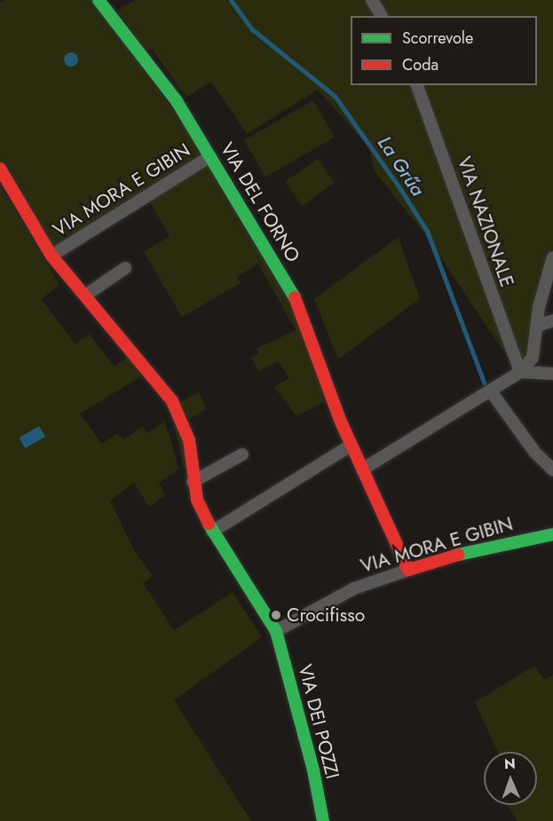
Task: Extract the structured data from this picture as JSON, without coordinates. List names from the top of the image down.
{
  "streets": {
    "street": [
      "VIA MORA E GIBIN",
      "VIA DEL FORNO",
      "VIA NAZIONALE",
      "VIA DEI POZZI"
    ]
  },
  "crossings": [
    ["VIA MORA E GIBIN", "VIA DEL FORNO"],
    ["VIA MORA E GIBIN", "VIA DEI POZZI"],
    ["VIA DEL FORNO", "VIA NAZIONALE"]
  ],
  "water": ["La Grűa"],
  "places": ["Crocifisso"],
  "legend": ["Scorrevole", "Coda"],
  "north": "top"
}
